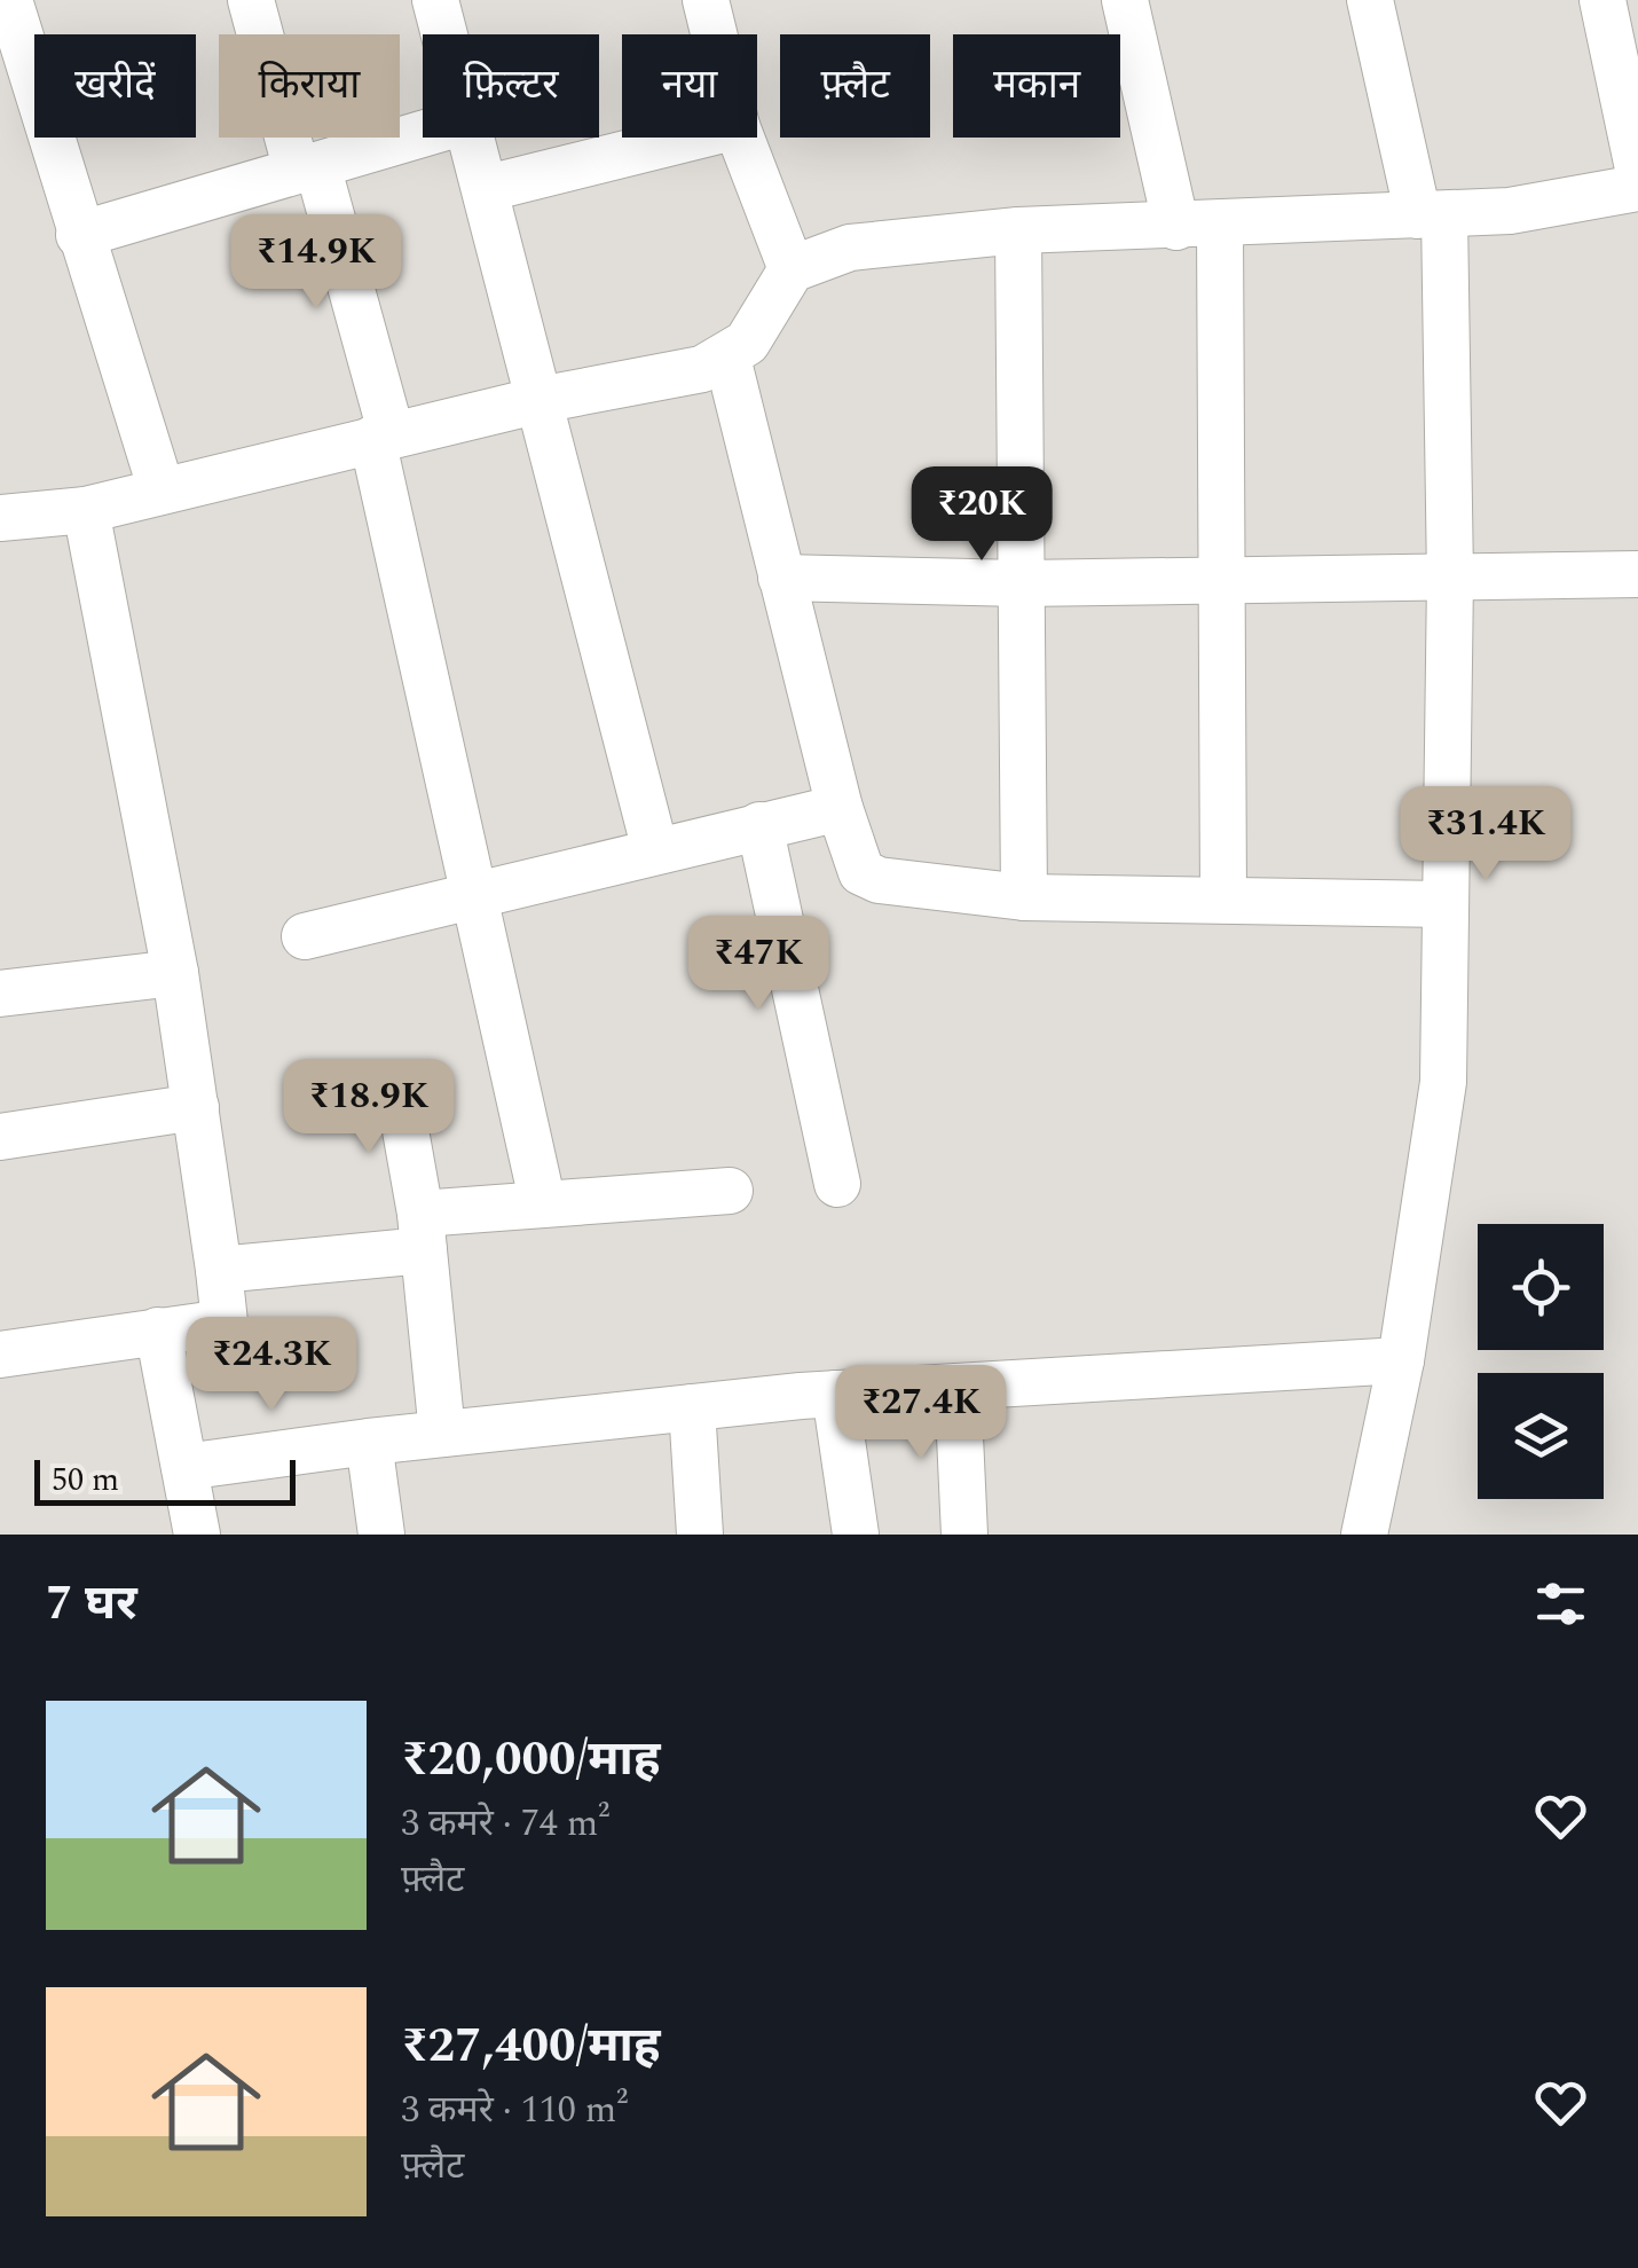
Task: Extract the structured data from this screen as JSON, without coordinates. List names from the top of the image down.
{
  "scale_bar": "50 m",
  "page": {
    "chip": [
      "खरीदें",
      "किराया",
      "फ़िल्टर",
      "नया",
      "फ़्लैट",
      "मकान"
    ],
    "price": [
      "₹14.9K",
      "₹20K",
      "₹31.4K",
      "₹47K",
      "₹18.9K",
      "₹24.3K",
      "₹27.4K"
    ],
    "scale": "50 m",
    "heading": "7 घर",
    "list": [
      {
        "name": "₹20,000/माह",
        "note": "3 कमरे · 74 m² · फ़्लैट"
      },
      {
        "name": "₹27,400/माह",
        "note": "3 कमरे · 110 m² · फ़्लैट"
      }
    ]
  }
}
